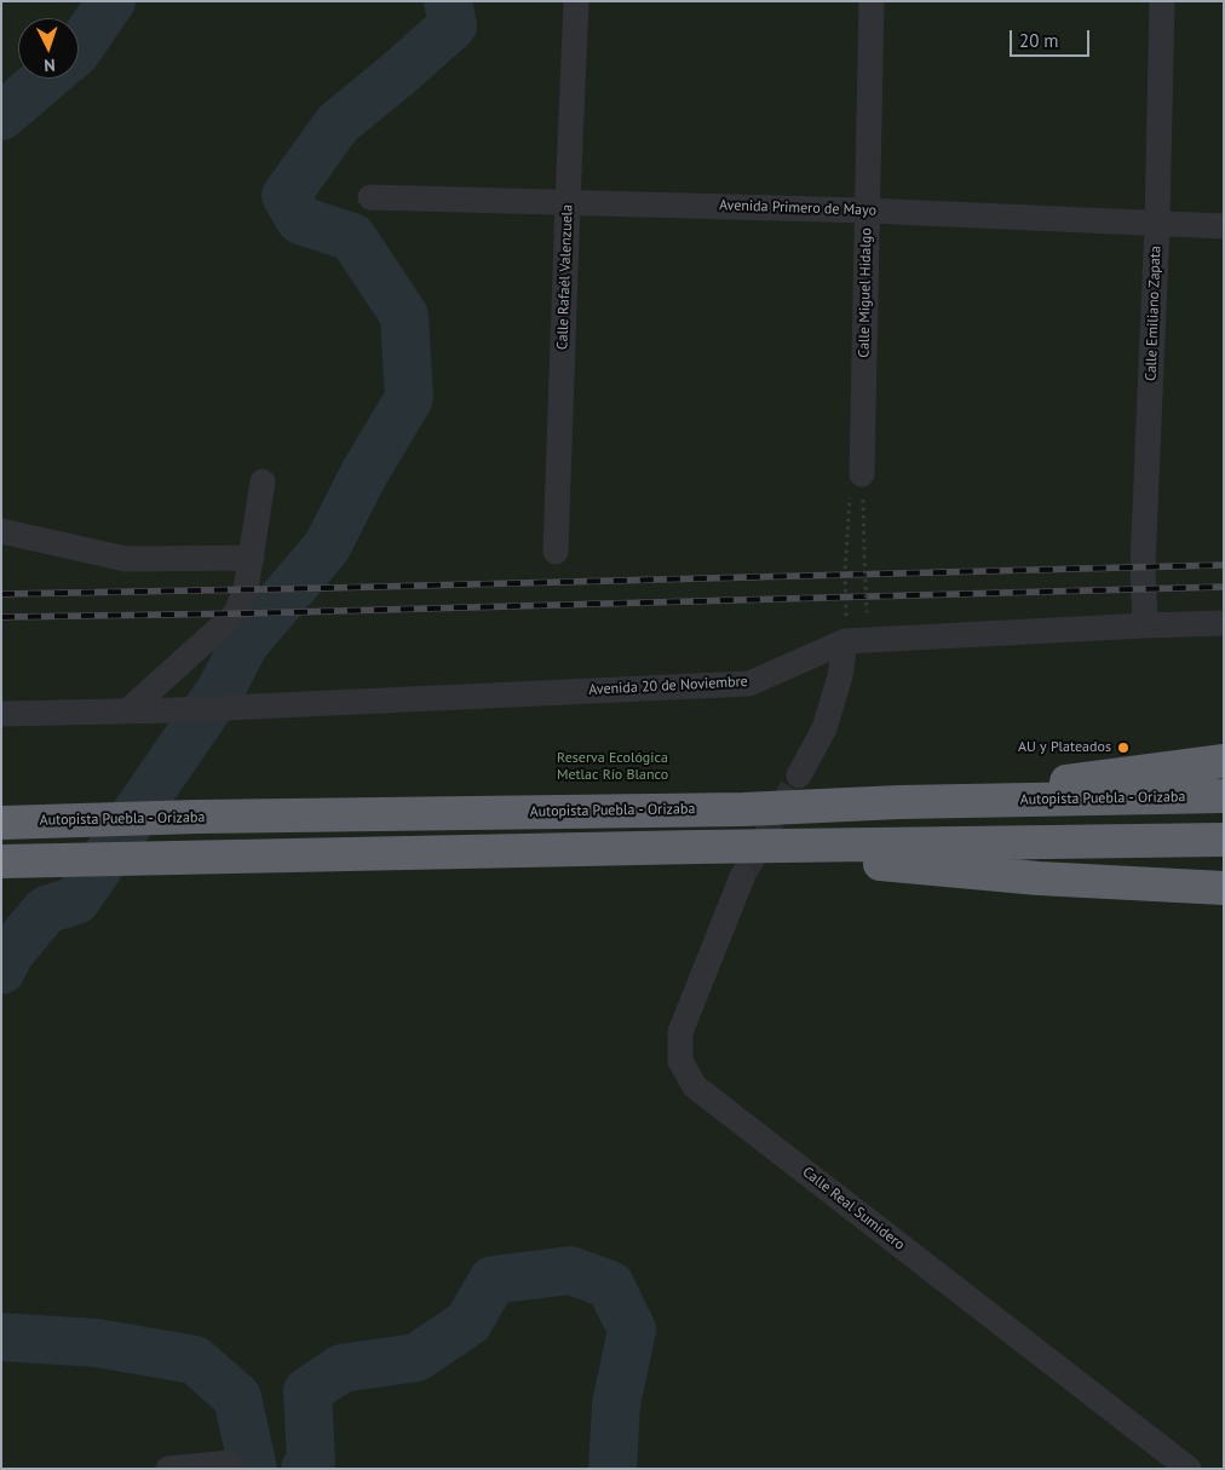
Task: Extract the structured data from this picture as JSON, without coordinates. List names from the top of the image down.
{
  "streets": {
    "highway": ["Autopista Puebla - Orizaba"],
    "street": [
      "Avenida Primero de Mayo",
      "Calle Rafaél Valenzuela",
      "Calle Miguel Hidalgo",
      "Calle Emiliano Zapata",
      "Avenida 20 de Noviembre",
      "Calle Real Sumidero"
    ]
  },
  "crossings": [
    ["Avenida Primero de Mayo", "Calle Rafaél Valenzuela"],
    ["Avenida Primero de Mayo", "Calle Miguel Hidalgo"],
    ["Avenida Primero de Mayo", "Calle Emiliano Zapata"],
    ["Calle Emiliano Zapata", "Avenida 20 de Noviembre"]
  ],
  "parks": ["Reserva Ecológica Metlac Río Blanco"],
  "places": ["AU y Plateados"],
  "scale_bar": "20 m",
  "north": "bottom"
}
